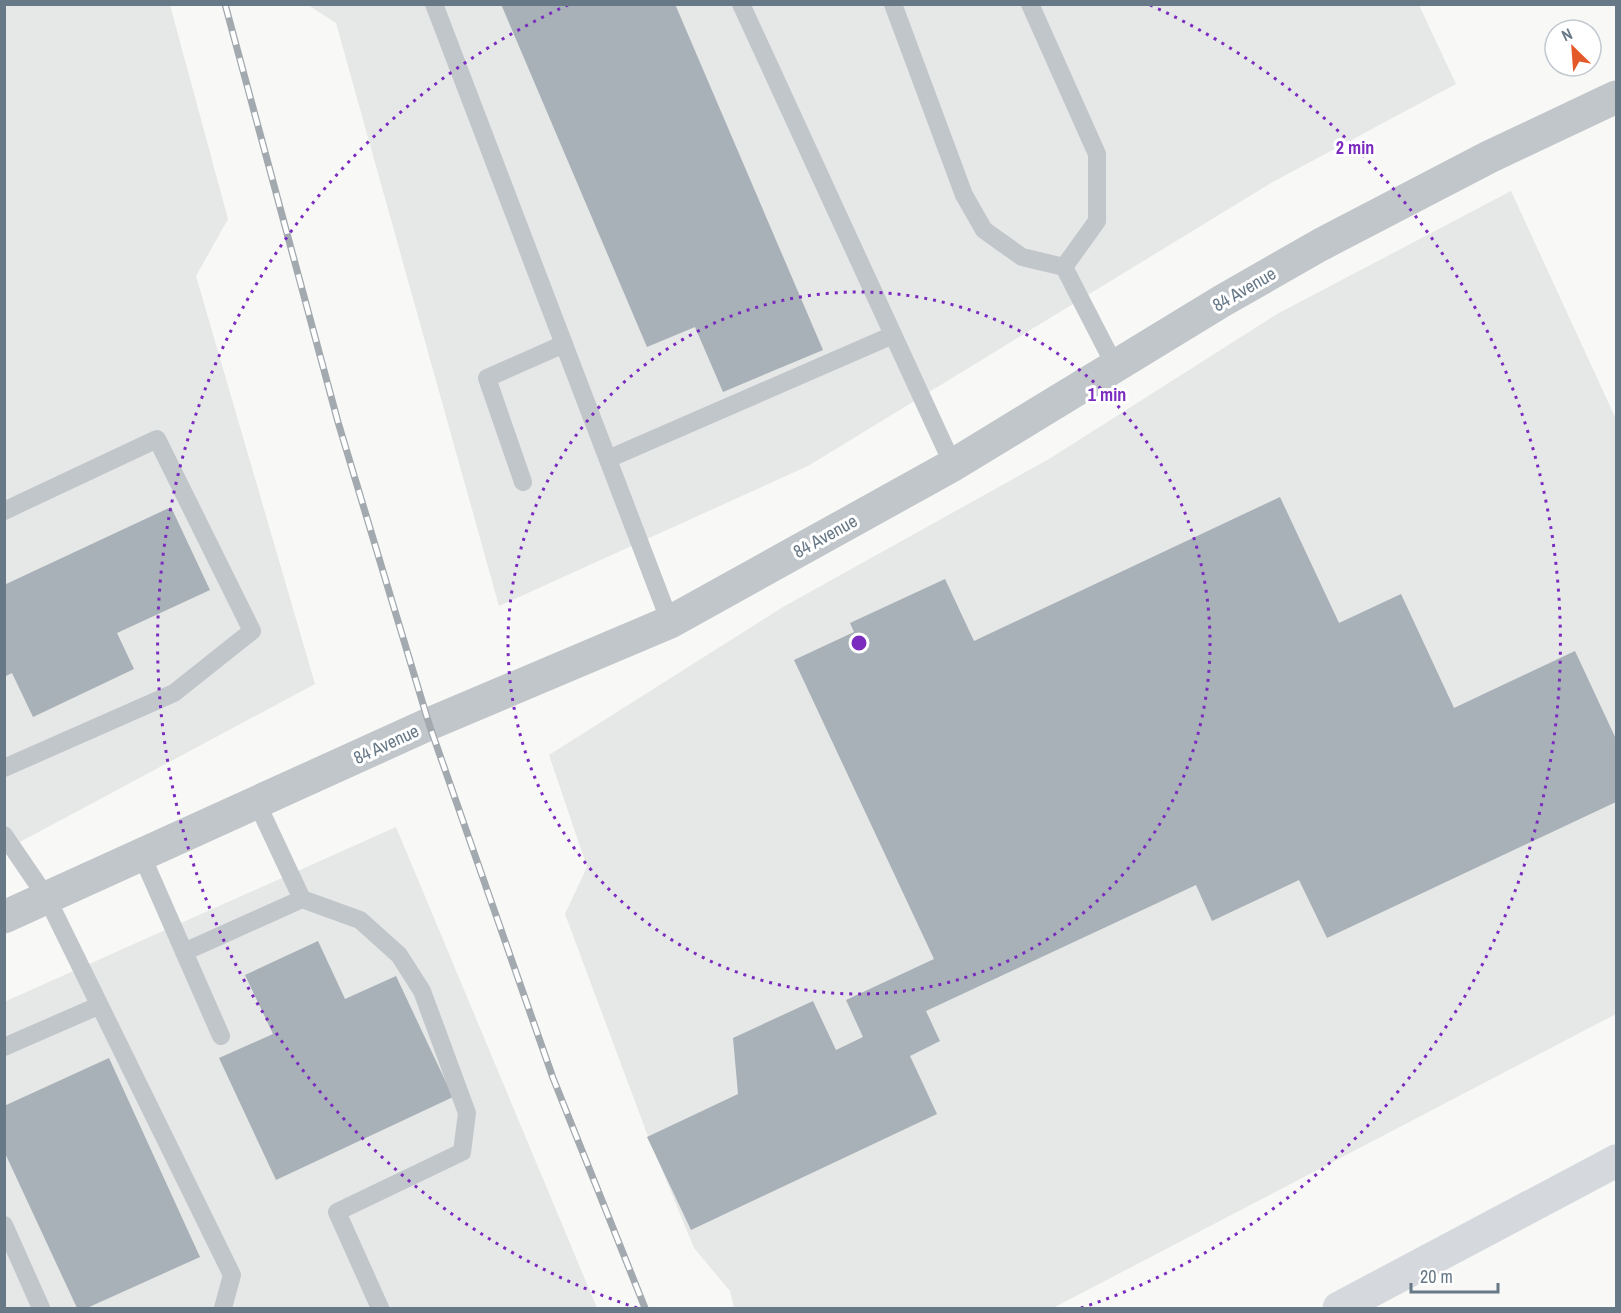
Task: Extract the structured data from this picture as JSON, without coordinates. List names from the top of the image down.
{
  "streets": {
    "street": ["84 Avenue"]
  },
  "scale_bar": "20 m",
  "north": "top left",
  "rings": ["2 min", "1 min"]
}
